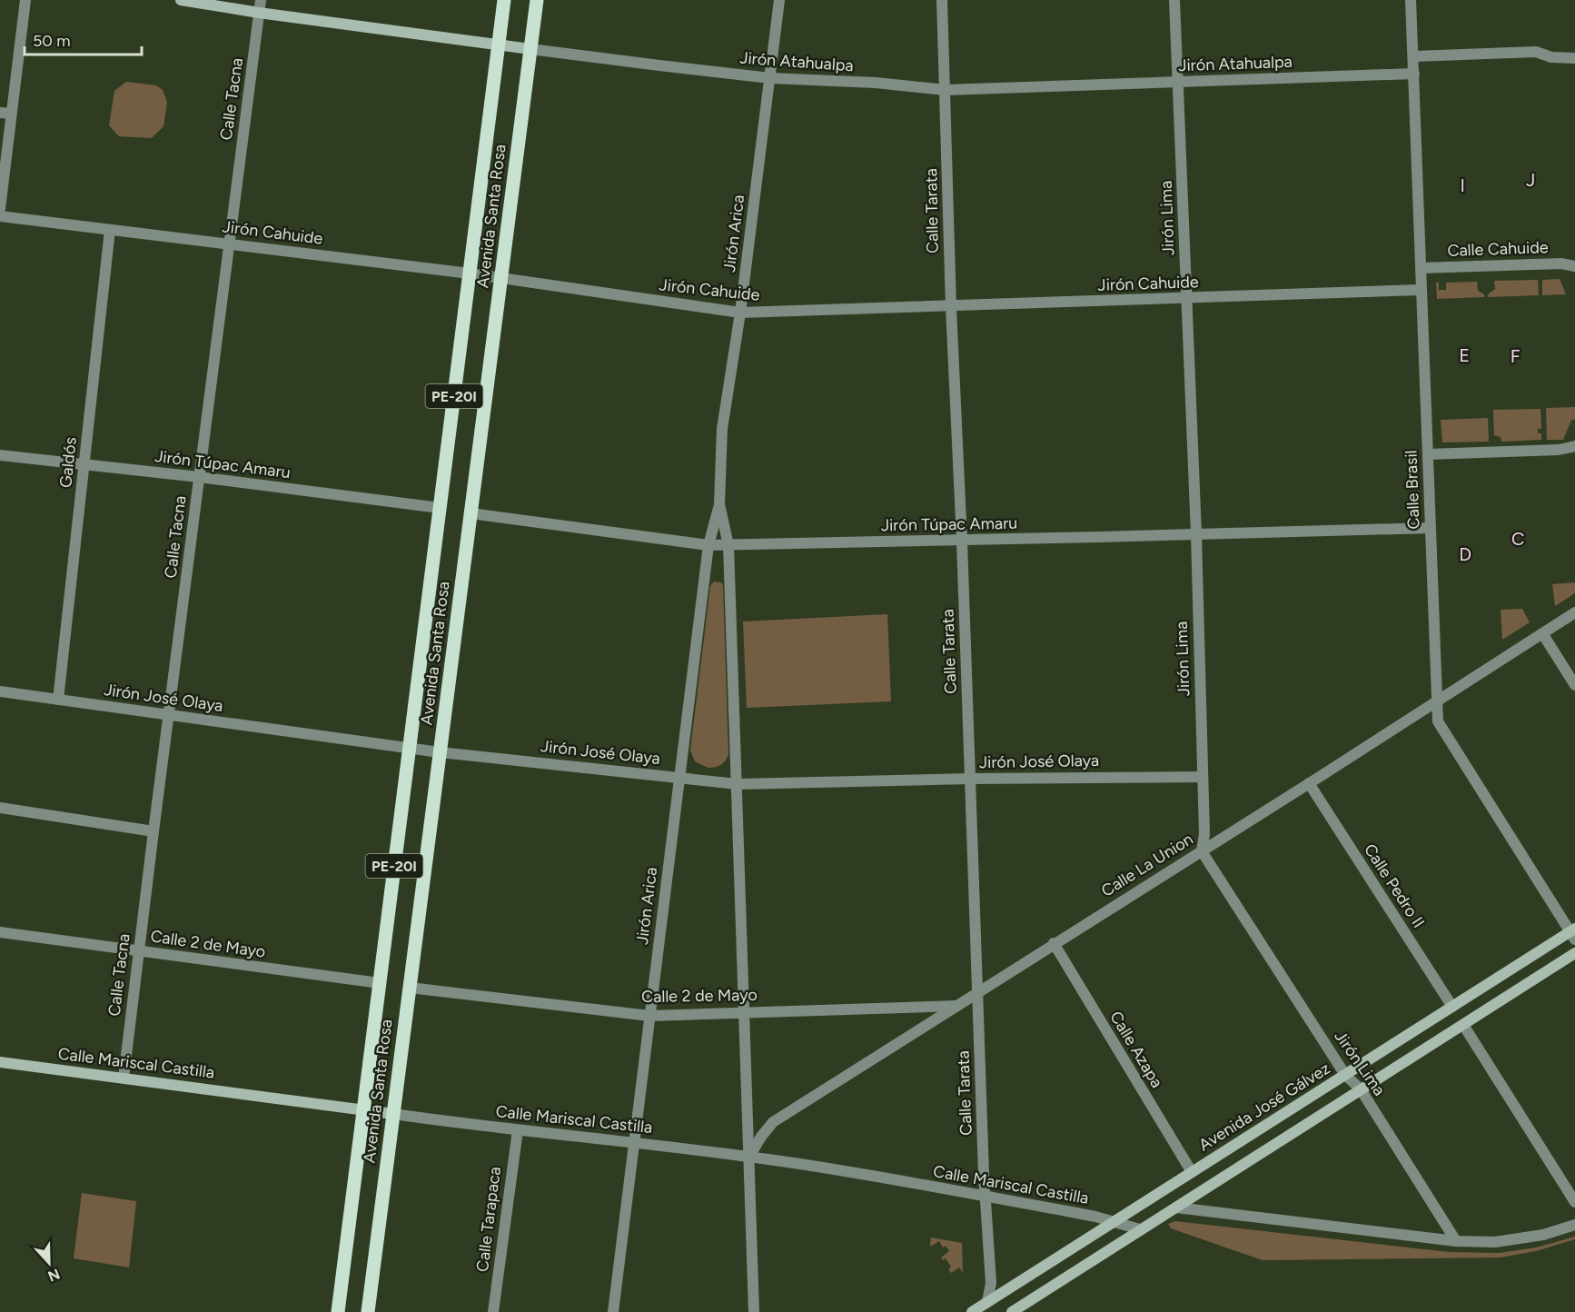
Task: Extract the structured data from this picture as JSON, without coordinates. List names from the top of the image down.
{
  "streets": {
    "main road": [
      "Jirón Atahualpa",
      "Avenida Santa Rosa",
      "PE-20I",
      "Calle Mariscal Castilla",
      "Avenida José Gálvez"
    ],
    "street": [
      "Calle Tacna",
      "Calle Tarata",
      "Jirón Lima",
      "Jirón Cahuide",
      "Jirón Arica",
      "Calle Cahuide",
      "Galdós",
      "Jirón Túpac Amaru",
      "Calle Brasil",
      "Jirón José Olaya",
      "Calle La Union",
      "Calle Pedro II",
      "Calle 2 de Mayo",
      "Calle Azapa",
      "Calle Tarapaca"
    ]
  },
  "crossings": [
    ["Jirón Atahualpa", "Calle Tacna"],
    ["Jirón Atahualpa", "Calle Tarata"],
    ["Jirón Atahualpa", "Avenida Santa Rosa"],
    ["Jirón Atahualpa", "Jirón Lima"],
    ["Jirón Atahualpa", "Jirón Arica"],
    ["Jirón Atahualpa", "Calle Brasil"],
    ["Calle Tacna", "Jirón Cahuide"],
    ["Calle Tacna", "Jirón Túpac Amaru"],
    ["Calle Tacna", "Jirón José Olaya"],
    ["Calle Tacna", "Calle 2 de Mayo"],
    ["Calle Tacna", "Calle Mariscal Castilla"],
    ["Calle Tarata", "Jirón Cahuide"],
    ["Calle Tarata", "Jirón Túpac Amaru"],
    ["Calle Tarata", "Jirón José Olaya"],
    ["Calle Tarata", "Calle La Union"],
    ["Calle Tarata", "Calle Mariscal Castilla"],
    ["Calle Tarata", "Avenida José Gálvez"],
    ["Avenida Santa Rosa", "Jirón Cahuide"],
    ["Avenida Santa Rosa", "Jirón Túpac Amaru"],
    ["Avenida Santa Rosa", "Jirón José Olaya"],
    ["Avenida Santa Rosa", "Calle 2 de Mayo"],
    ["Avenida Santa Rosa", "Calle Mariscal Castilla"],
    ["Jirón Lima", "Jirón Cahuide"],
    ["Jirón Lima", "Jirón Túpac Amaru"],
    ["Jirón Lima", "Jirón José Olaya"],
    ["Jirón Lima", "Calle La Union"],
    ["Jirón Lima", "Avenida José Gálvez"],
    ["Jirón Cahuide", "Jirón Arica"],
    ["Jirón Cahuide", "Galdós"],
    ["Jirón Cahuide", "Calle Brasil"],
    ["Jirón Arica", "Jirón Túpac Amaru"],
    ["Jirón Arica", "Jirón José Olaya"],
    ["Jirón Arica", "Calle La Union"],
    ["Jirón Arica", "Calle 2 de Mayo"],
    ["Jirón Arica", "Calle Mariscal Castilla"],
    ["Calle Cahuide", "Calle Brasil"],
    ["Galdós", "Jirón Túpac Amaru"],
    ["Galdós", "Jirón José Olaya"],
    ["Jirón Túpac Amaru", "Calle Brasil"],
    ["Calle Brasil", "Calle La Union"],
    ["Calle Brasil", "Avenida José Gálvez"],
    ["Calle La Union", "Calle Pedro II"],
    ["Calle La Union", "Calle 2 de Mayo"],
    ["Calle La Union", "Calle Azapa"],
    ["Calle La Union", "Calle Mariscal Castilla"],
    ["Calle Pedro II", "Avenida José Gálvez"],
    ["Calle Azapa", "Avenida José Gálvez"],
    ["Calle Mariscal Castilla", "Avenida José Gálvez"],
    ["Calle Mariscal Castilla", "Calle Tarapaca"]
  ],
  "districts": [
    "J",
    "I",
    "E",
    "F",
    "C",
    "D"
  ],
  "scale_bar": "50 m",
  "north": "bottom"
}
